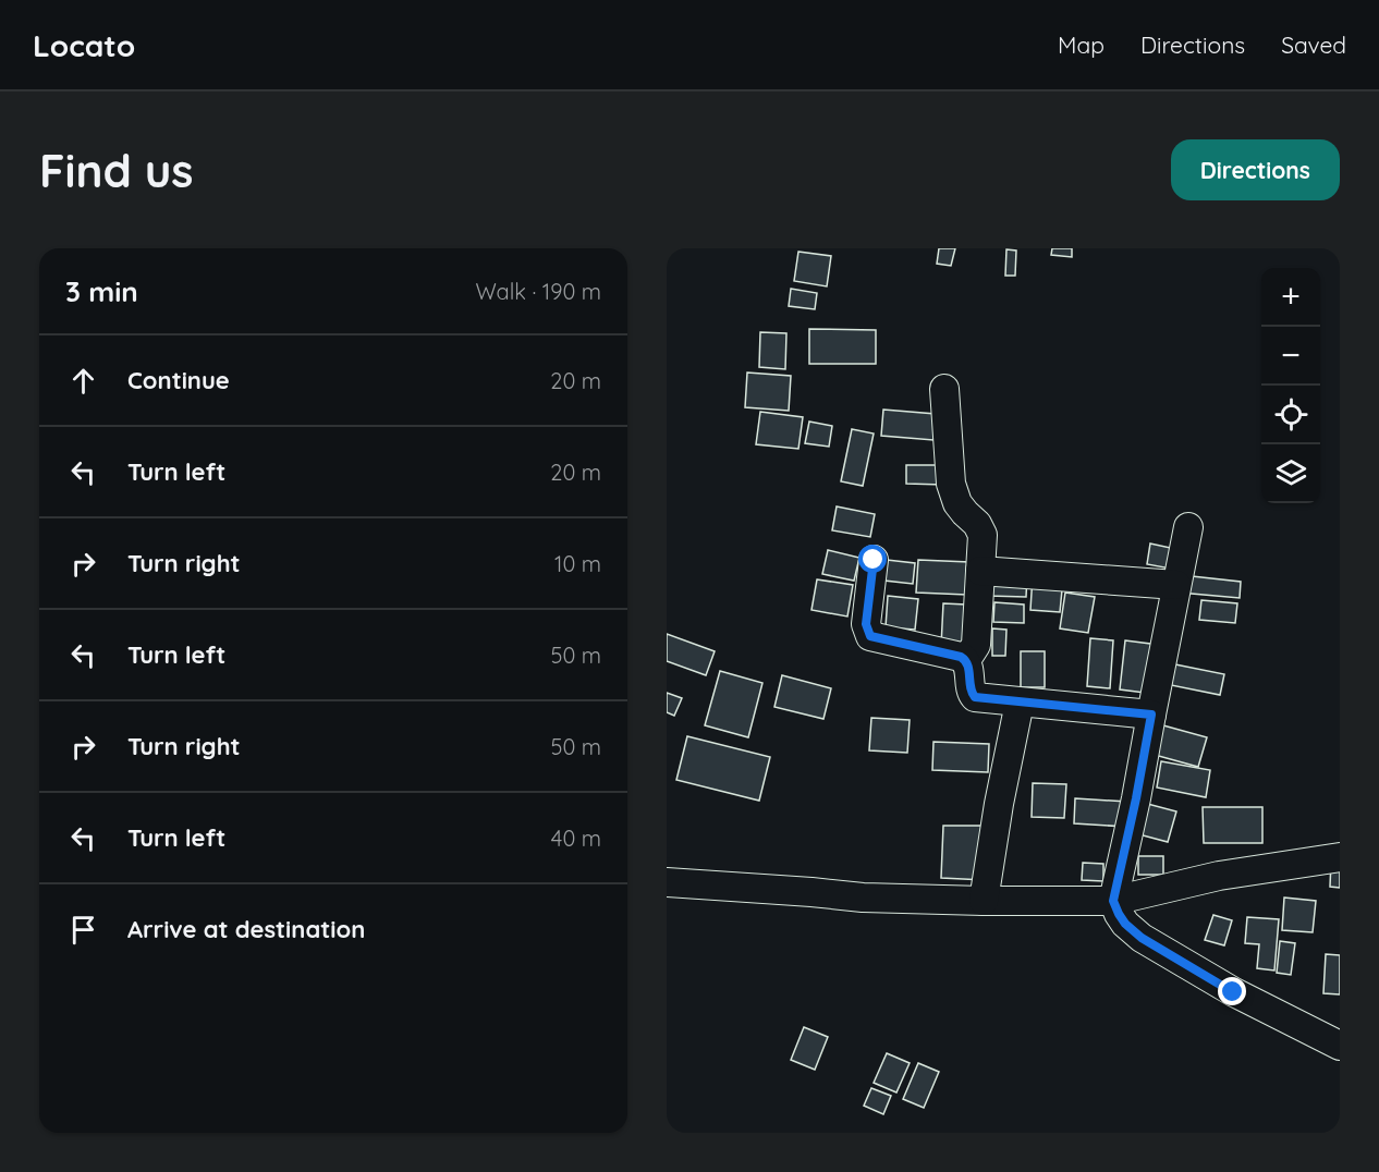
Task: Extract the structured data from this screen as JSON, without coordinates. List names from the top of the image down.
{
  "page": {
    "header": "Locato",
    "nav": ["Map", "Directions", "Saved"],
    "buttons": "Directions",
    "title": "Find us",
    "heading": ["3 min", "Walk · 190 m"],
    "map_buttons": ["+", "−"],
    "list": [
      ["Continue", "20 m"],
      ["Turn left", "20 m"],
      ["Turn right", "10 m"],
      ["Turn left", "50 m"],
      ["Turn right", "50 m"],
      ["Turn left", "40 m"],
      "Arrive at destination"
    ]
  }
}
